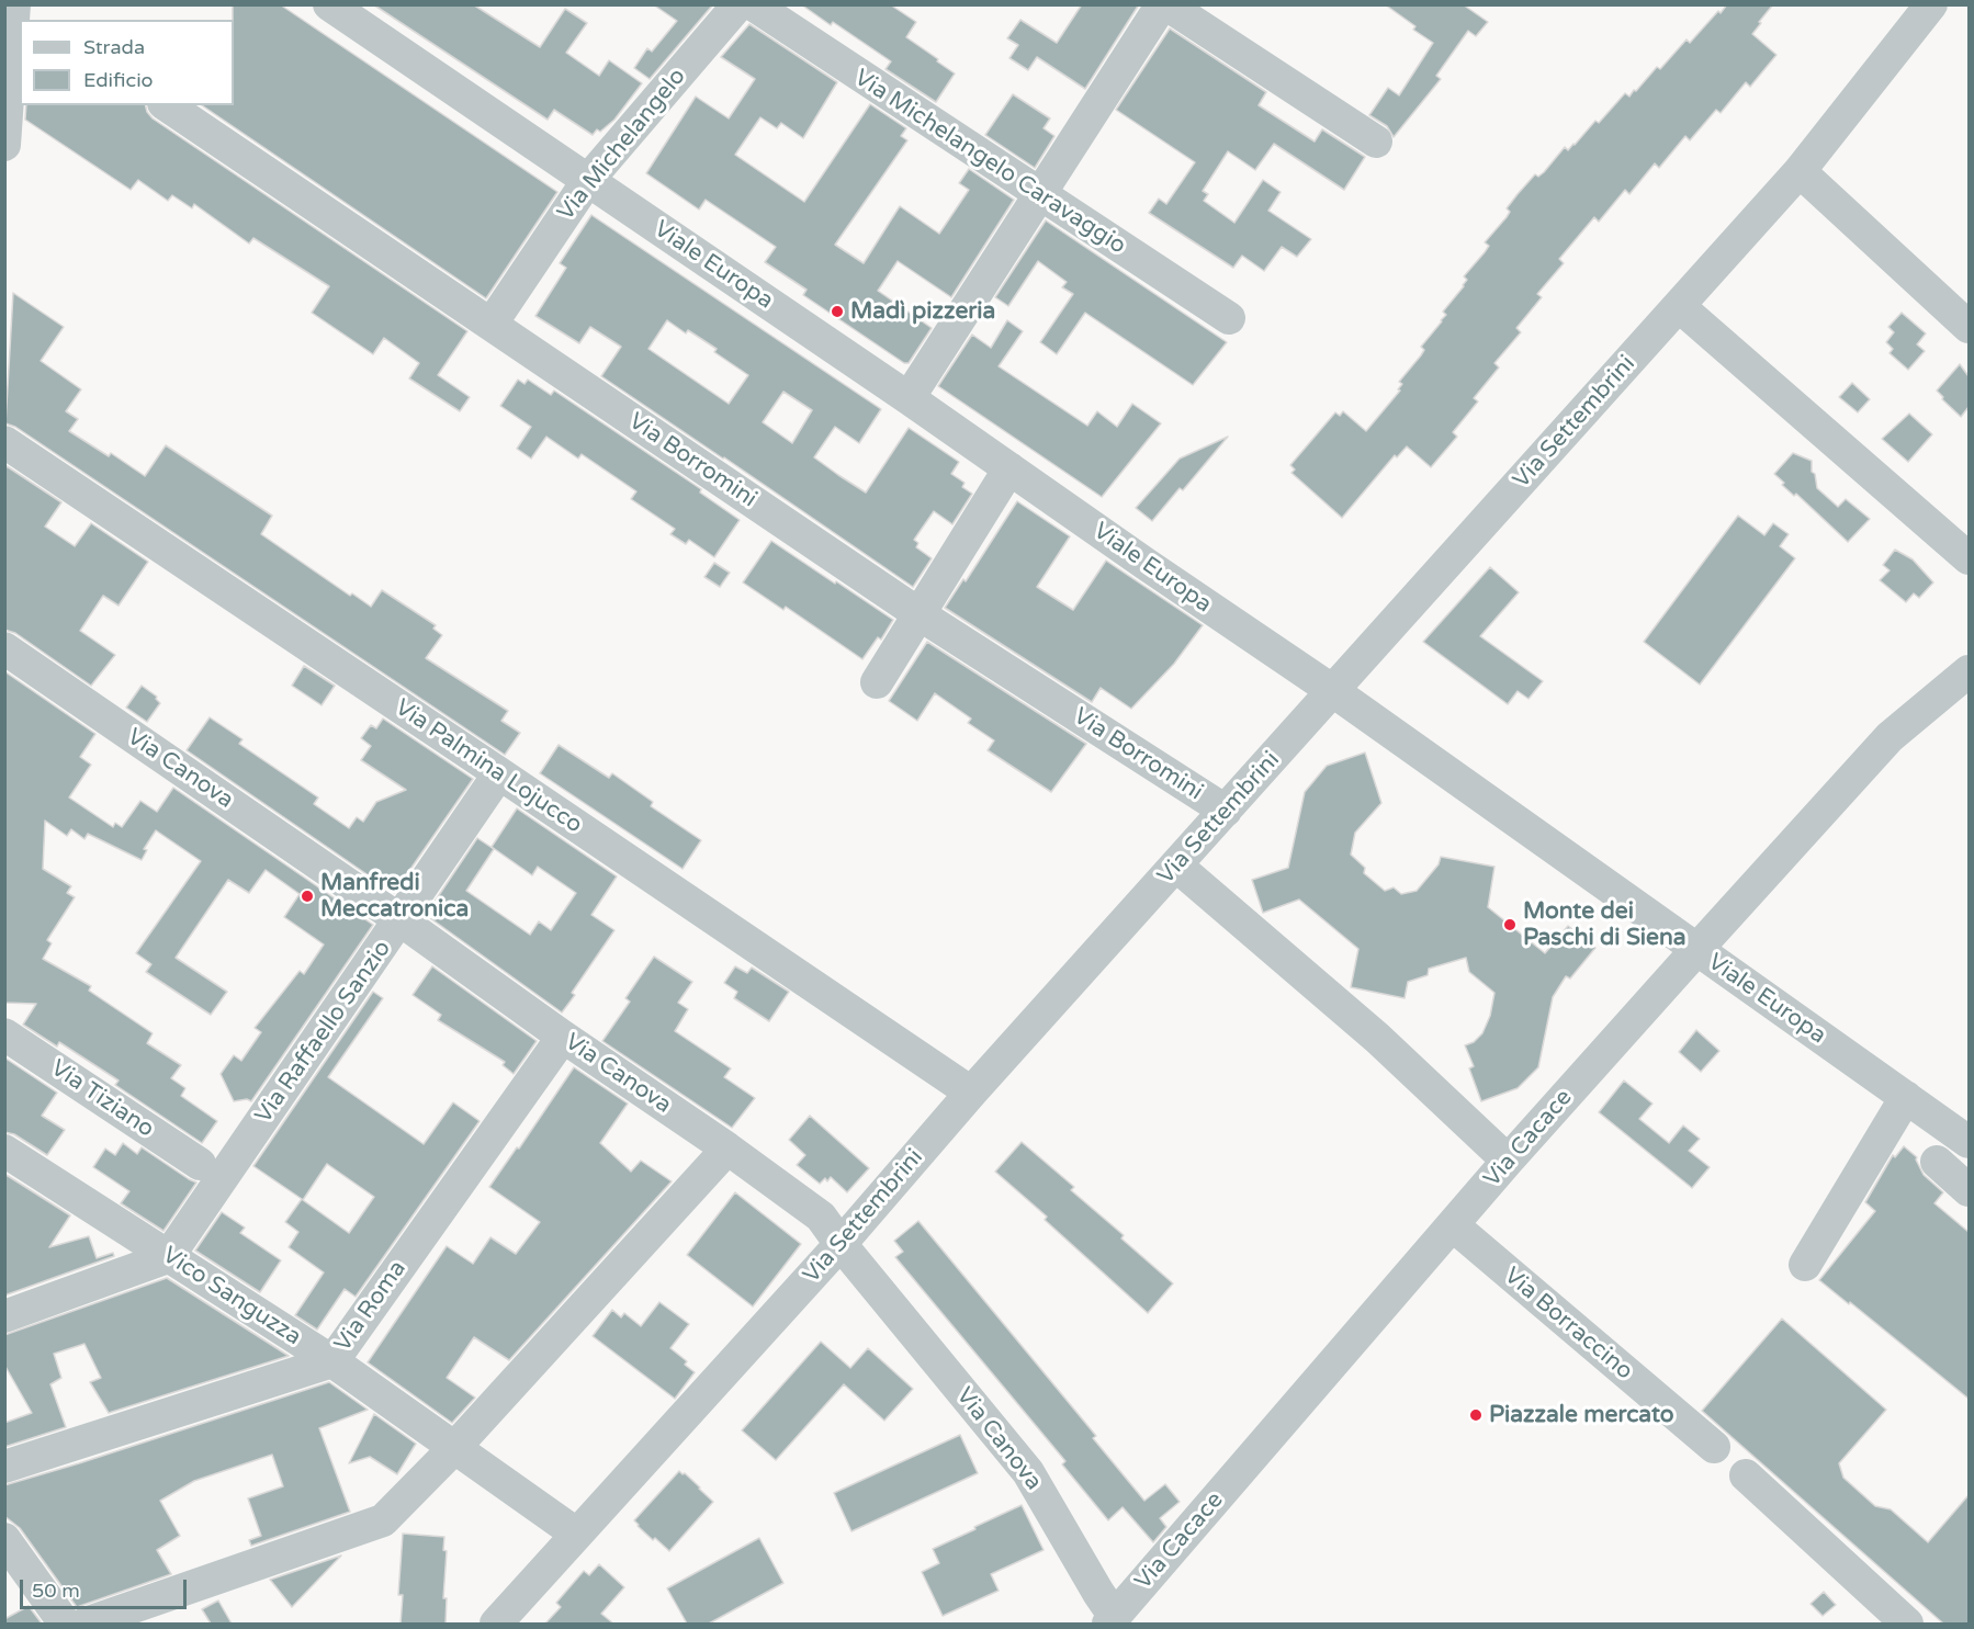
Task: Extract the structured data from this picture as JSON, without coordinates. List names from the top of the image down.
{
  "streets": {
    "street": [
      "Via Michelangelo",
      "Via Michelangelo Caravaggio",
      "Viale Europa",
      "Via Settembrini",
      "Via Borromini",
      "Via Palmina Lojucco",
      "Via Canova",
      "Via Raffaello Sanzio",
      "Via Tiziano",
      "Via Cacace",
      "Vico Sanguzza",
      "Via Roma",
      "Via Borraccino"
    ]
  },
  "crossings": [
    ["Via Michelangelo", "Viale Europa"],
    ["Via Michelangelo", "Via Borromini"],
    ["Viale Europa", "Via Settembrini"],
    ["Viale Europa", "Via Cacace"],
    ["Via Settembrini", "Via Borromini"],
    ["Via Settembrini", "Via Palmina Lojucco"],
    ["Via Settembrini", "Via Canova"],
    ["Via Settembrini", "Vico Sanguzza"],
    ["Via Palmina Lojucco", "Via Raffaello Sanzio"],
    ["Via Canova", "Via Raffaello Sanzio"],
    ["Via Canova", "Via Cacace"],
    ["Via Canova", "Via Roma"],
    ["Via Raffaello Sanzio", "Vico Sanguzza"],
    ["Via Cacace", "Via Borraccino"],
    ["Vico Sanguzza", "Via Roma"]
  ],
  "places": [
    "Madì pizzeria",
    "Manfredi Meccatronica",
    "Monte dei Paschi di Siena",
    "Piazzale mercato"
  ],
  "legend": ["Strada", "Edificio"],
  "scale_bar": "50 m"
}
